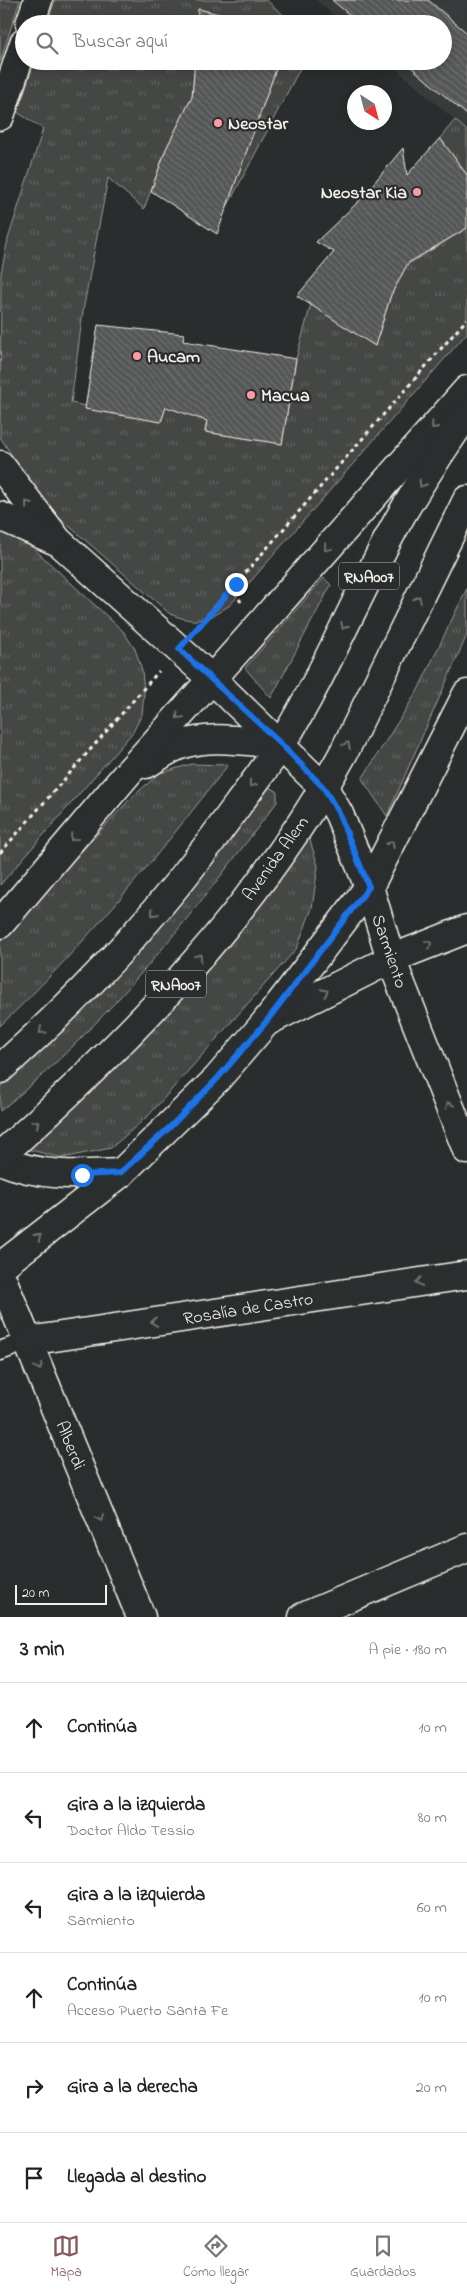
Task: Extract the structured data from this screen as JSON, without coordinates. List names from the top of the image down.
{
  "streets": {
    "main road": [
      "RNA007",
      "Avenida Alem",
      "Sarmiento",
      "Rosalía de Castro",
      "Alberdi"
    ]
  },
  "crossings": [
    ["RNA007", "Sarmiento"],
    ["Avenida Alem", "Sarmiento"],
    ["Rosalía de Castro", "Alberdi"]
  ],
  "one_way": ["Rosalía de Castro", "Alberdi"],
  "places": [
    "Neostar",
    "Neostar Kia",
    "Aucam",
    "Macua"
  ],
  "scale_bar": "20 m",
  "north": "bottom right",
  "page": {
    "search": "Buscar aquí",
    "scale": "20 m",
    "heading": ["3 min", "A pie · 180 m"],
    "list": [
      ["Continúa", "10 m"],
      ["Gira a la izquierda", "Doctor Aldo Tessio", "80 m"],
      ["Gira a la izquierda", "Sarmiento", "60 m"],
      ["Continúa", "Acceso Puerto Santa Fe", "10 m"],
      ["Gira a la derecha", "20 m"],
      "Llegada al destino"
    ],
    "nav": ["Mapa", "Cómo llegar", "Guardados"]
  }
}
